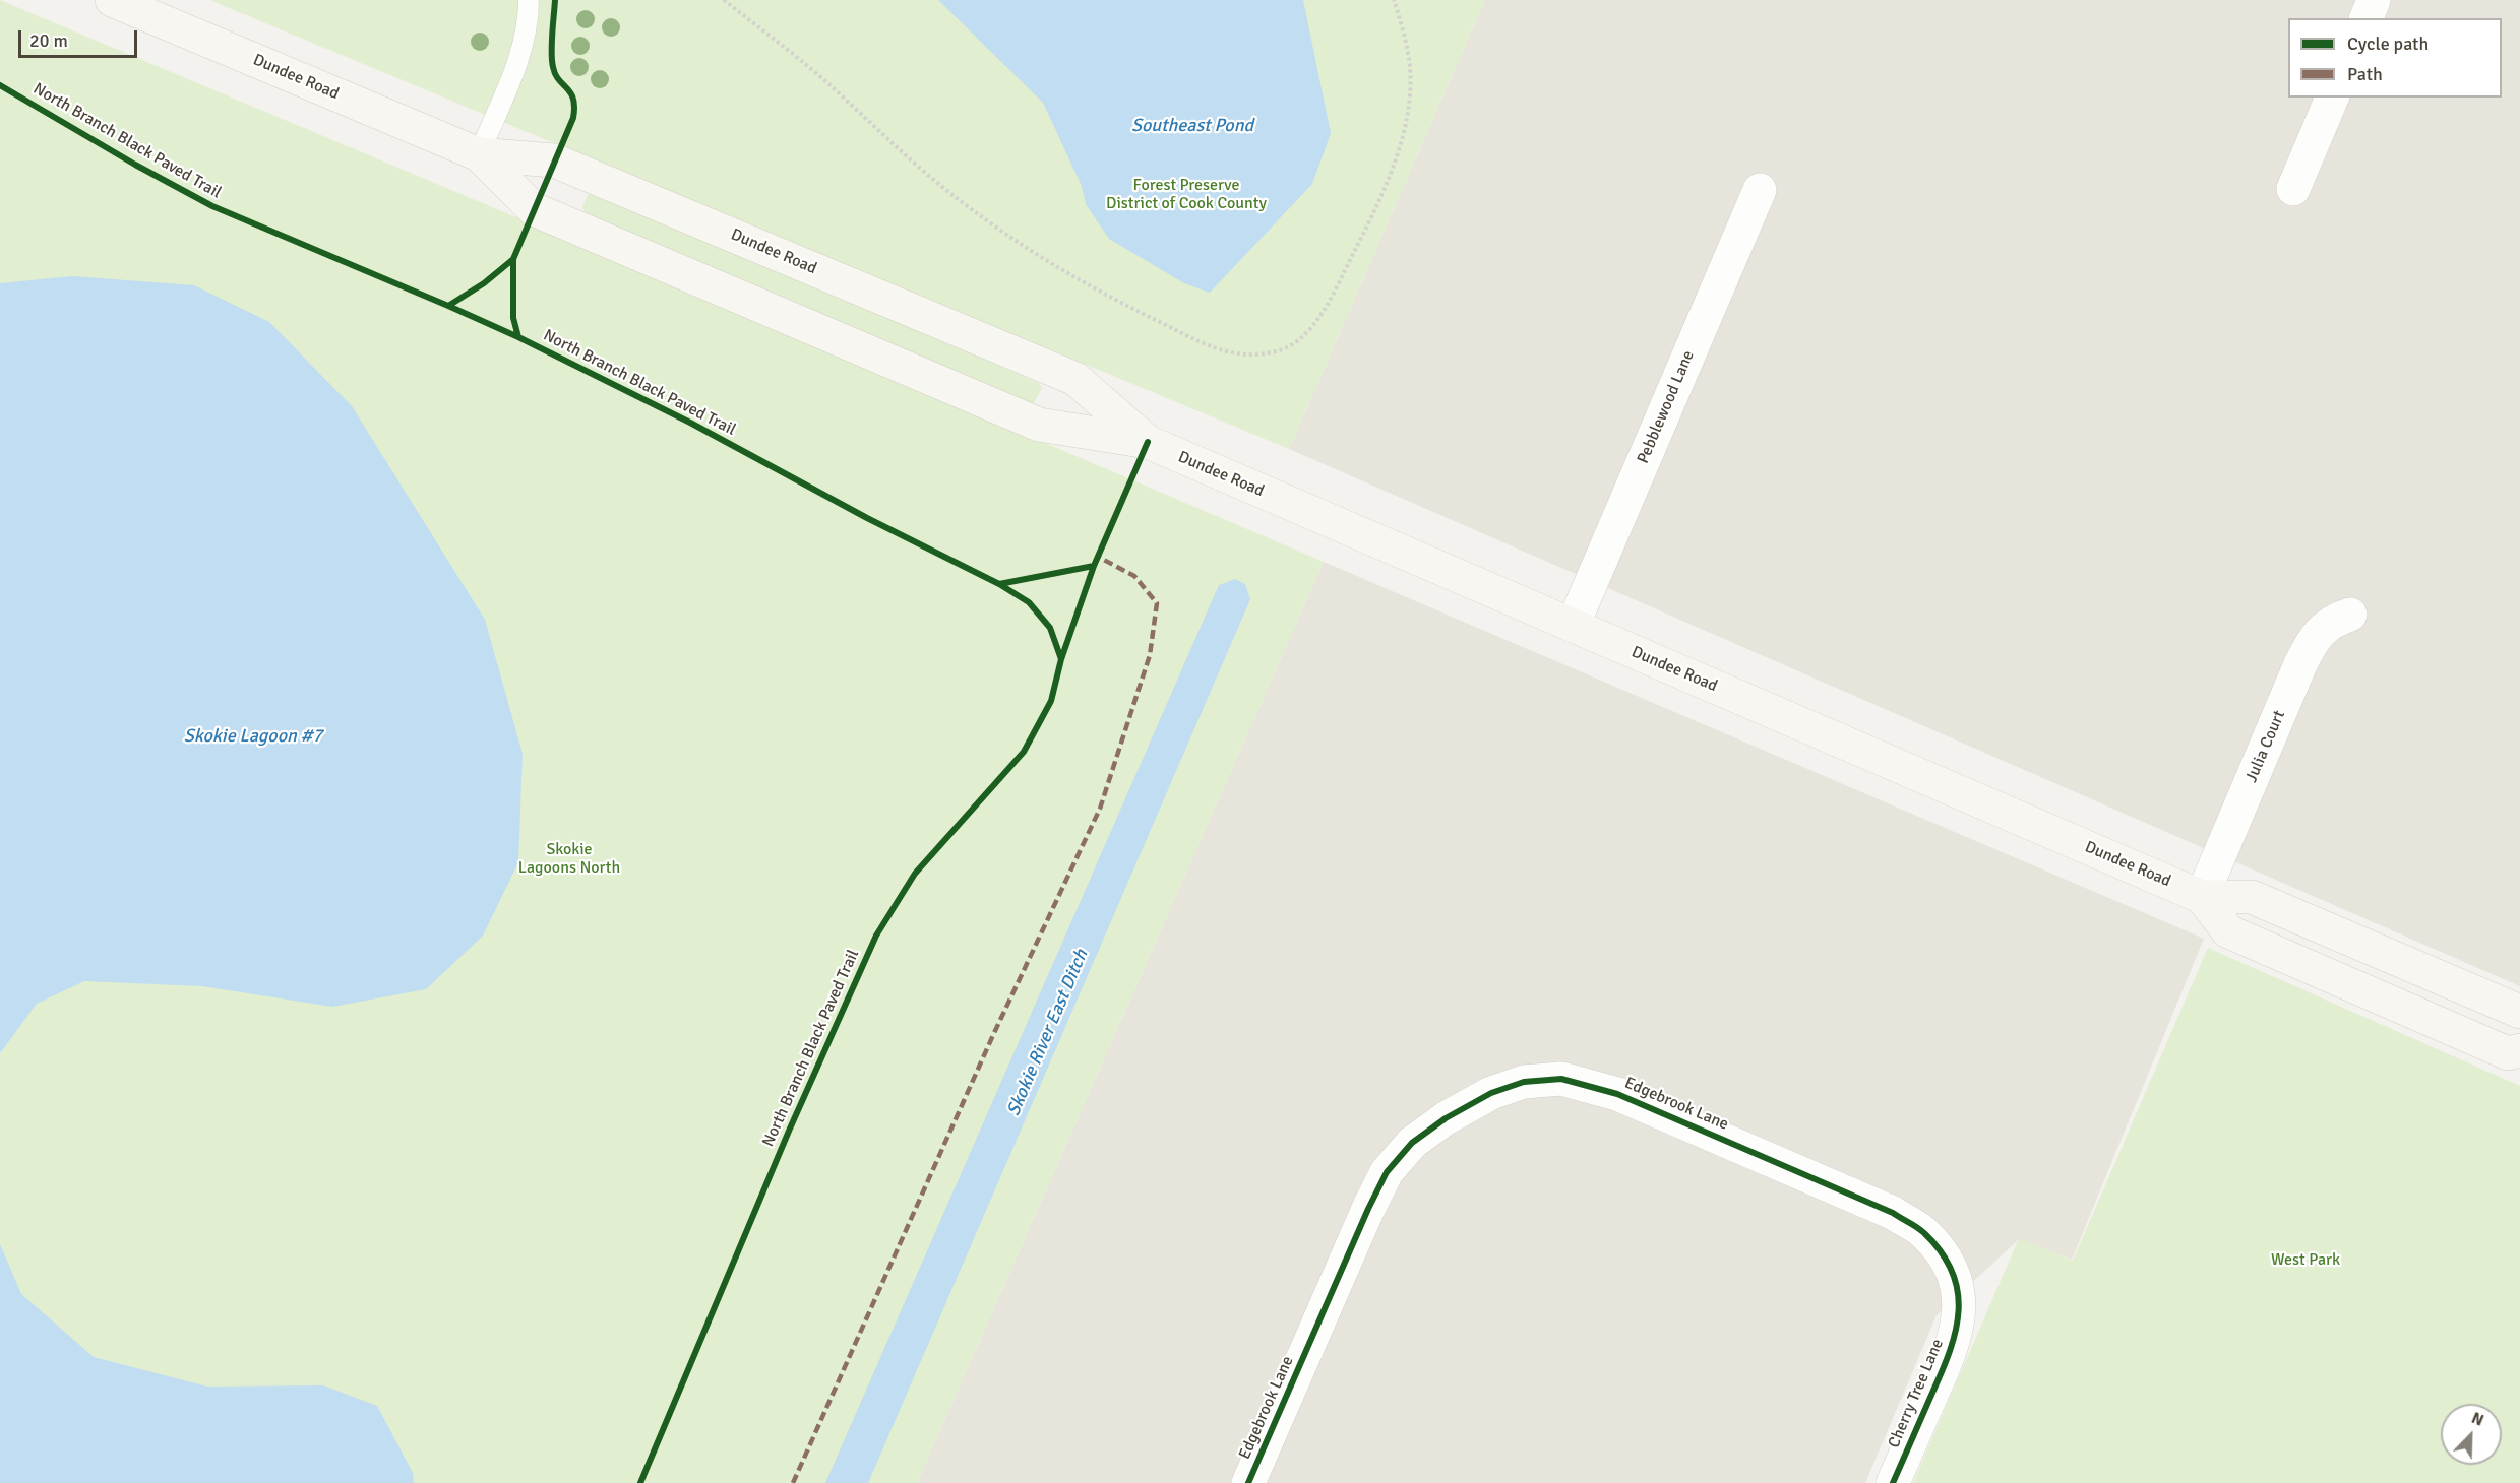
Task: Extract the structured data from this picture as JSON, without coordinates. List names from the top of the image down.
{
  "streets": {
    "main road": ["Dundee Road"],
    "street": [
      "Pebblewood Lane",
      "Julia Court",
      "Edgebrook Lane",
      "Cherry Tree Lane"
    ],
    "cycle path": ["North Branch Black Paved Trail"]
  },
  "crossings": [
    ["Dundee Road", "Pebblewood Lane"],
    ["Dundee Road", "Julia Court"],
    ["Edgebrook Lane", "Cherry Tree Lane"]
  ],
  "water": ["Southeast Pond", "Skokie Lagoon #7", "Skokie River East Ditch"],
  "parks": ["Forest Preserve District of Cook County", "Skokie Lagoons North", "West Park"],
  "legend": ["Cycle path", "Path"],
  "scale_bar": "20 m",
  "north": "top right"
}
